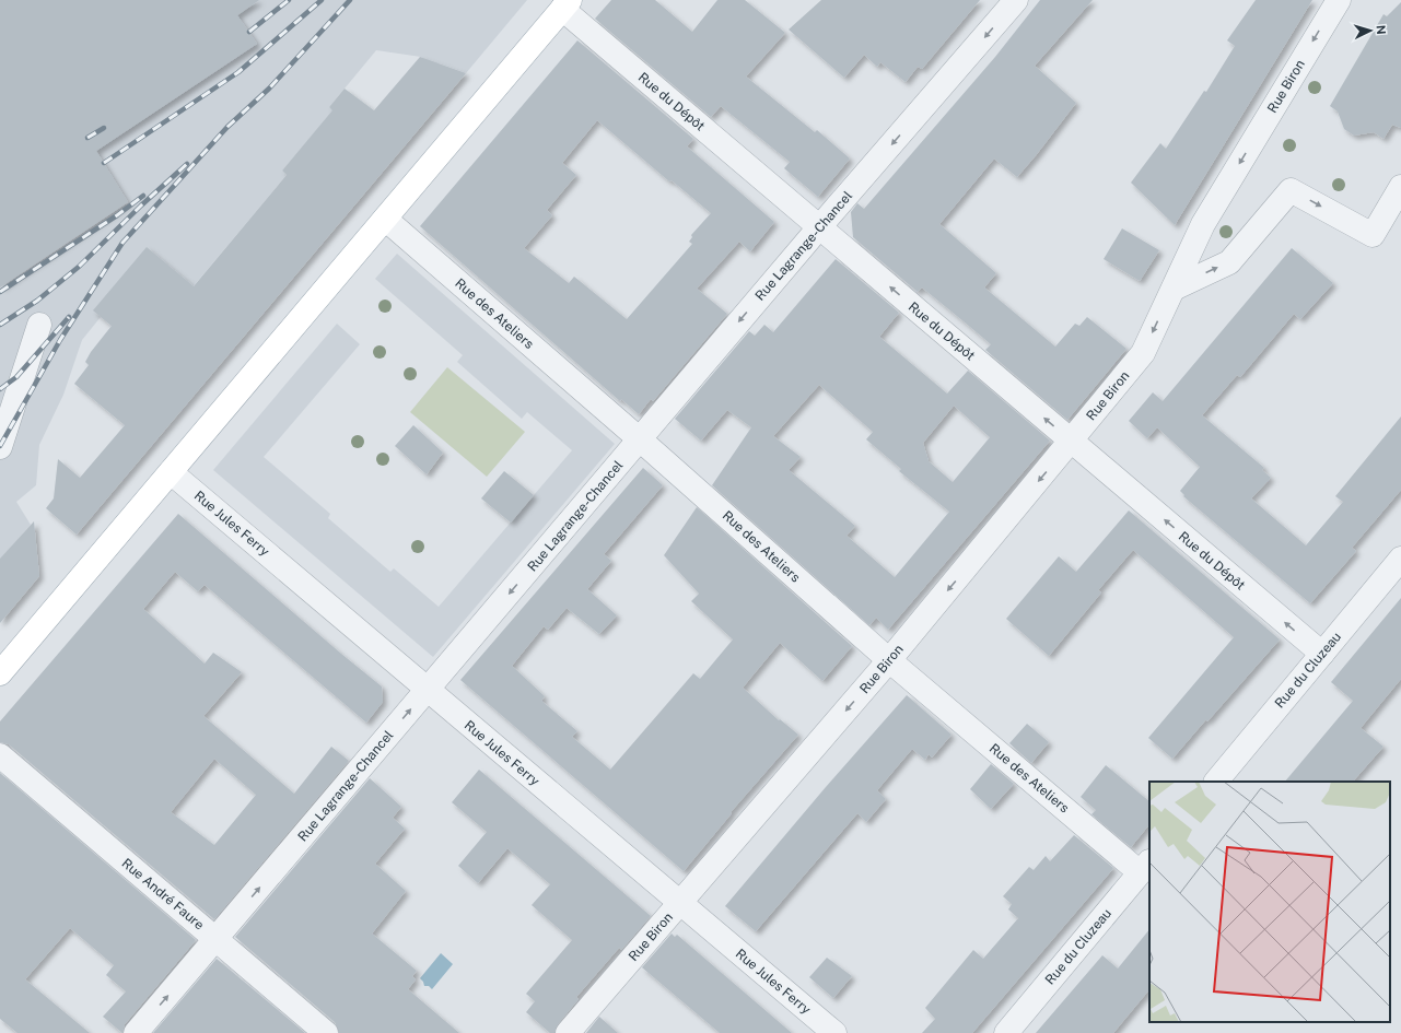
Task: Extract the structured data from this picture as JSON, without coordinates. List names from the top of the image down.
{
  "streets": {
    "street": [
      "Rue Biron",
      "Rue du Dépôt",
      "Rue Lagrange-Chancel",
      "Rue des Ateliers",
      "Rue Jules Ferry",
      "Rue du Cluzeau",
      "Rue André Faure"
    ]
  },
  "crossings": [
    ["Rue Biron", "Rue du Dépôt"],
    ["Rue Biron", "Rue des Ateliers"],
    ["Rue Biron", "Rue Jules Ferry"],
    ["Rue du Dépôt", "Rue Lagrange-Chancel"],
    ["Rue du Dépôt", "Rue du Cluzeau"],
    ["Rue Lagrange-Chancel", "Rue des Ateliers"],
    ["Rue Lagrange-Chancel", "Rue Jules Ferry"],
    ["Rue Lagrange-Chancel", "Rue André Faure"],
    ["Rue des Ateliers", "Rue du Cluzeau"]
  ],
  "one_way": ["Rue Biron", "Rue du Dépôt"],
  "north": "right"
}
